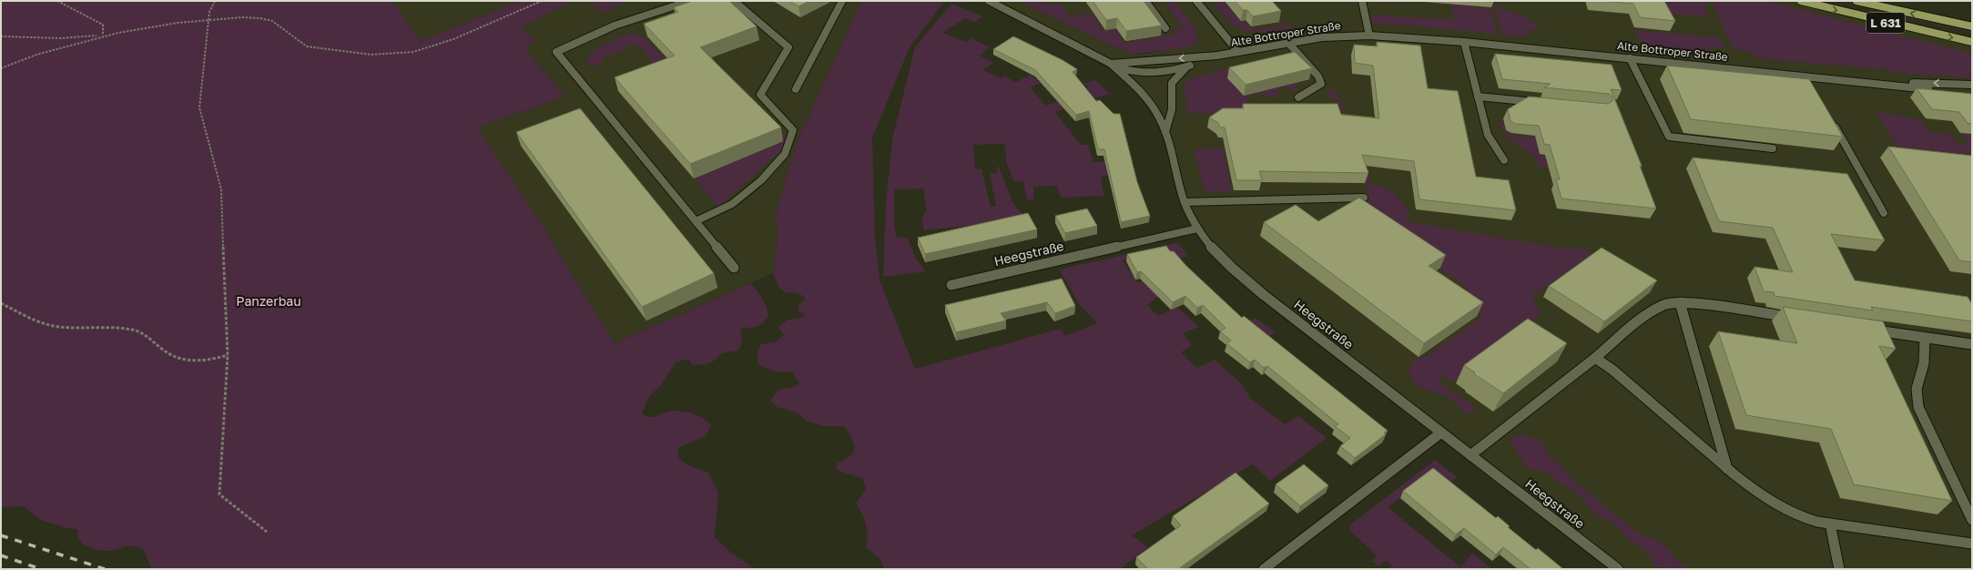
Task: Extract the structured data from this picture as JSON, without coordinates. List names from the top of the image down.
{
  "streets": {
    "main road": ["L 631"],
    "street": ["Alte Bottroper Straße", "Heegstraße"]
  },
  "crossings": [
    ["Alte Bottroper Straße", "Heegstraße"]
  ],
  "parks": ["Panzerbau"]
}
